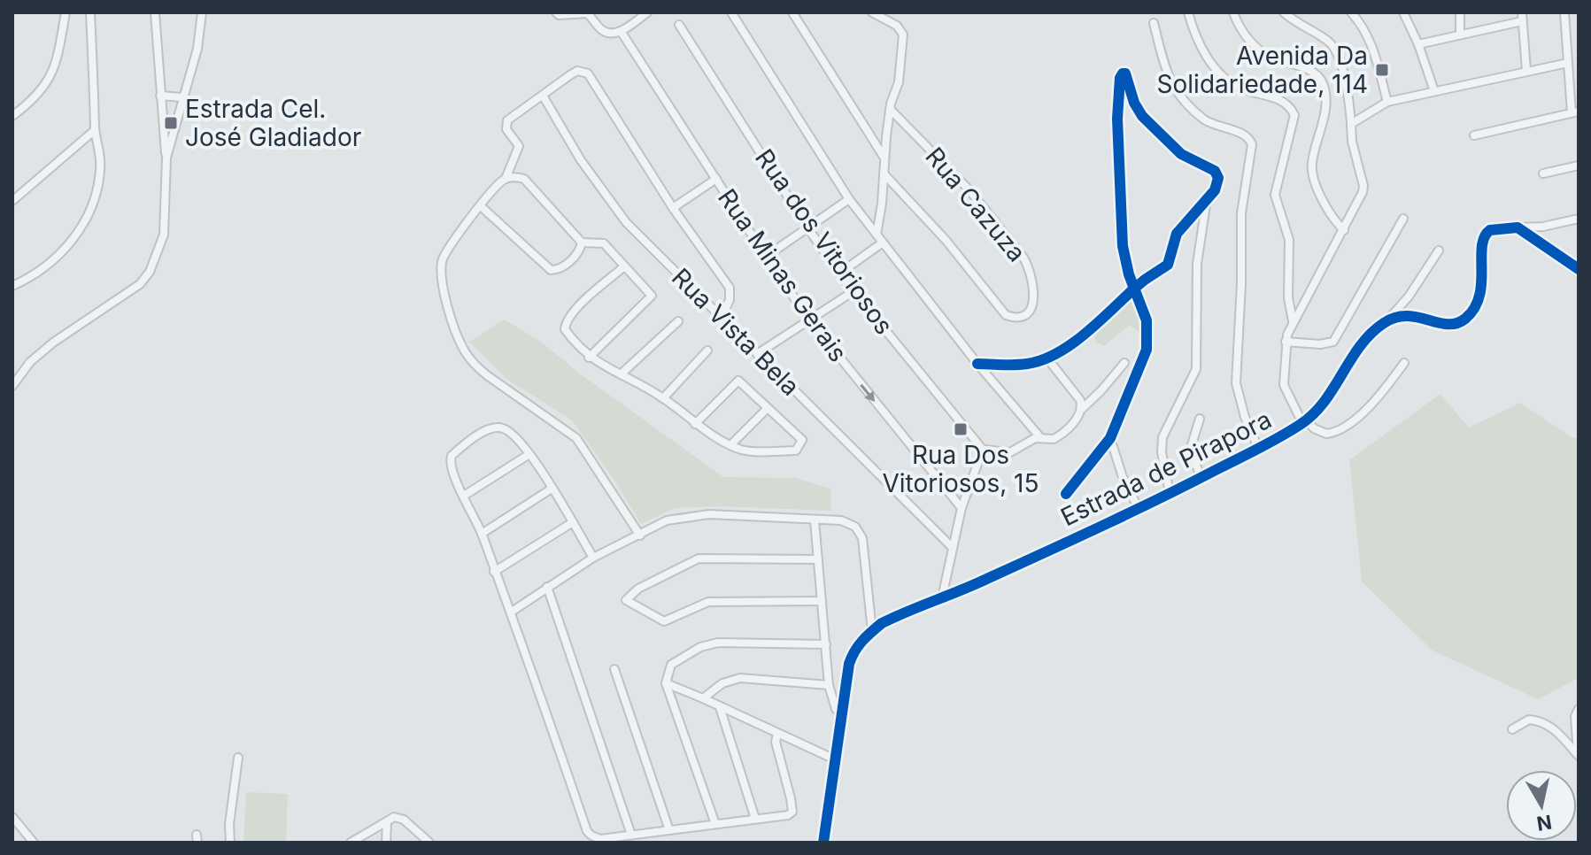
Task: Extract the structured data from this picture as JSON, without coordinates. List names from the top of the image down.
{
  "streets": {
    "street": [
      "Rua Cazuza",
      "Rua dos Vitoriosos",
      "Rua Minas Gerais",
      "Rua Vista Bela",
      "Estrada de Pirapora"
    ]
  },
  "one_way": ["Rua Minas Gerais"],
  "places": {
    "transit": ["Avenida Da Solidariedade, 114", "Estrada Cel. José Gladiador", "Rua Dos Vitoriosos, 15"]
  },
  "north": "bottom"
}
